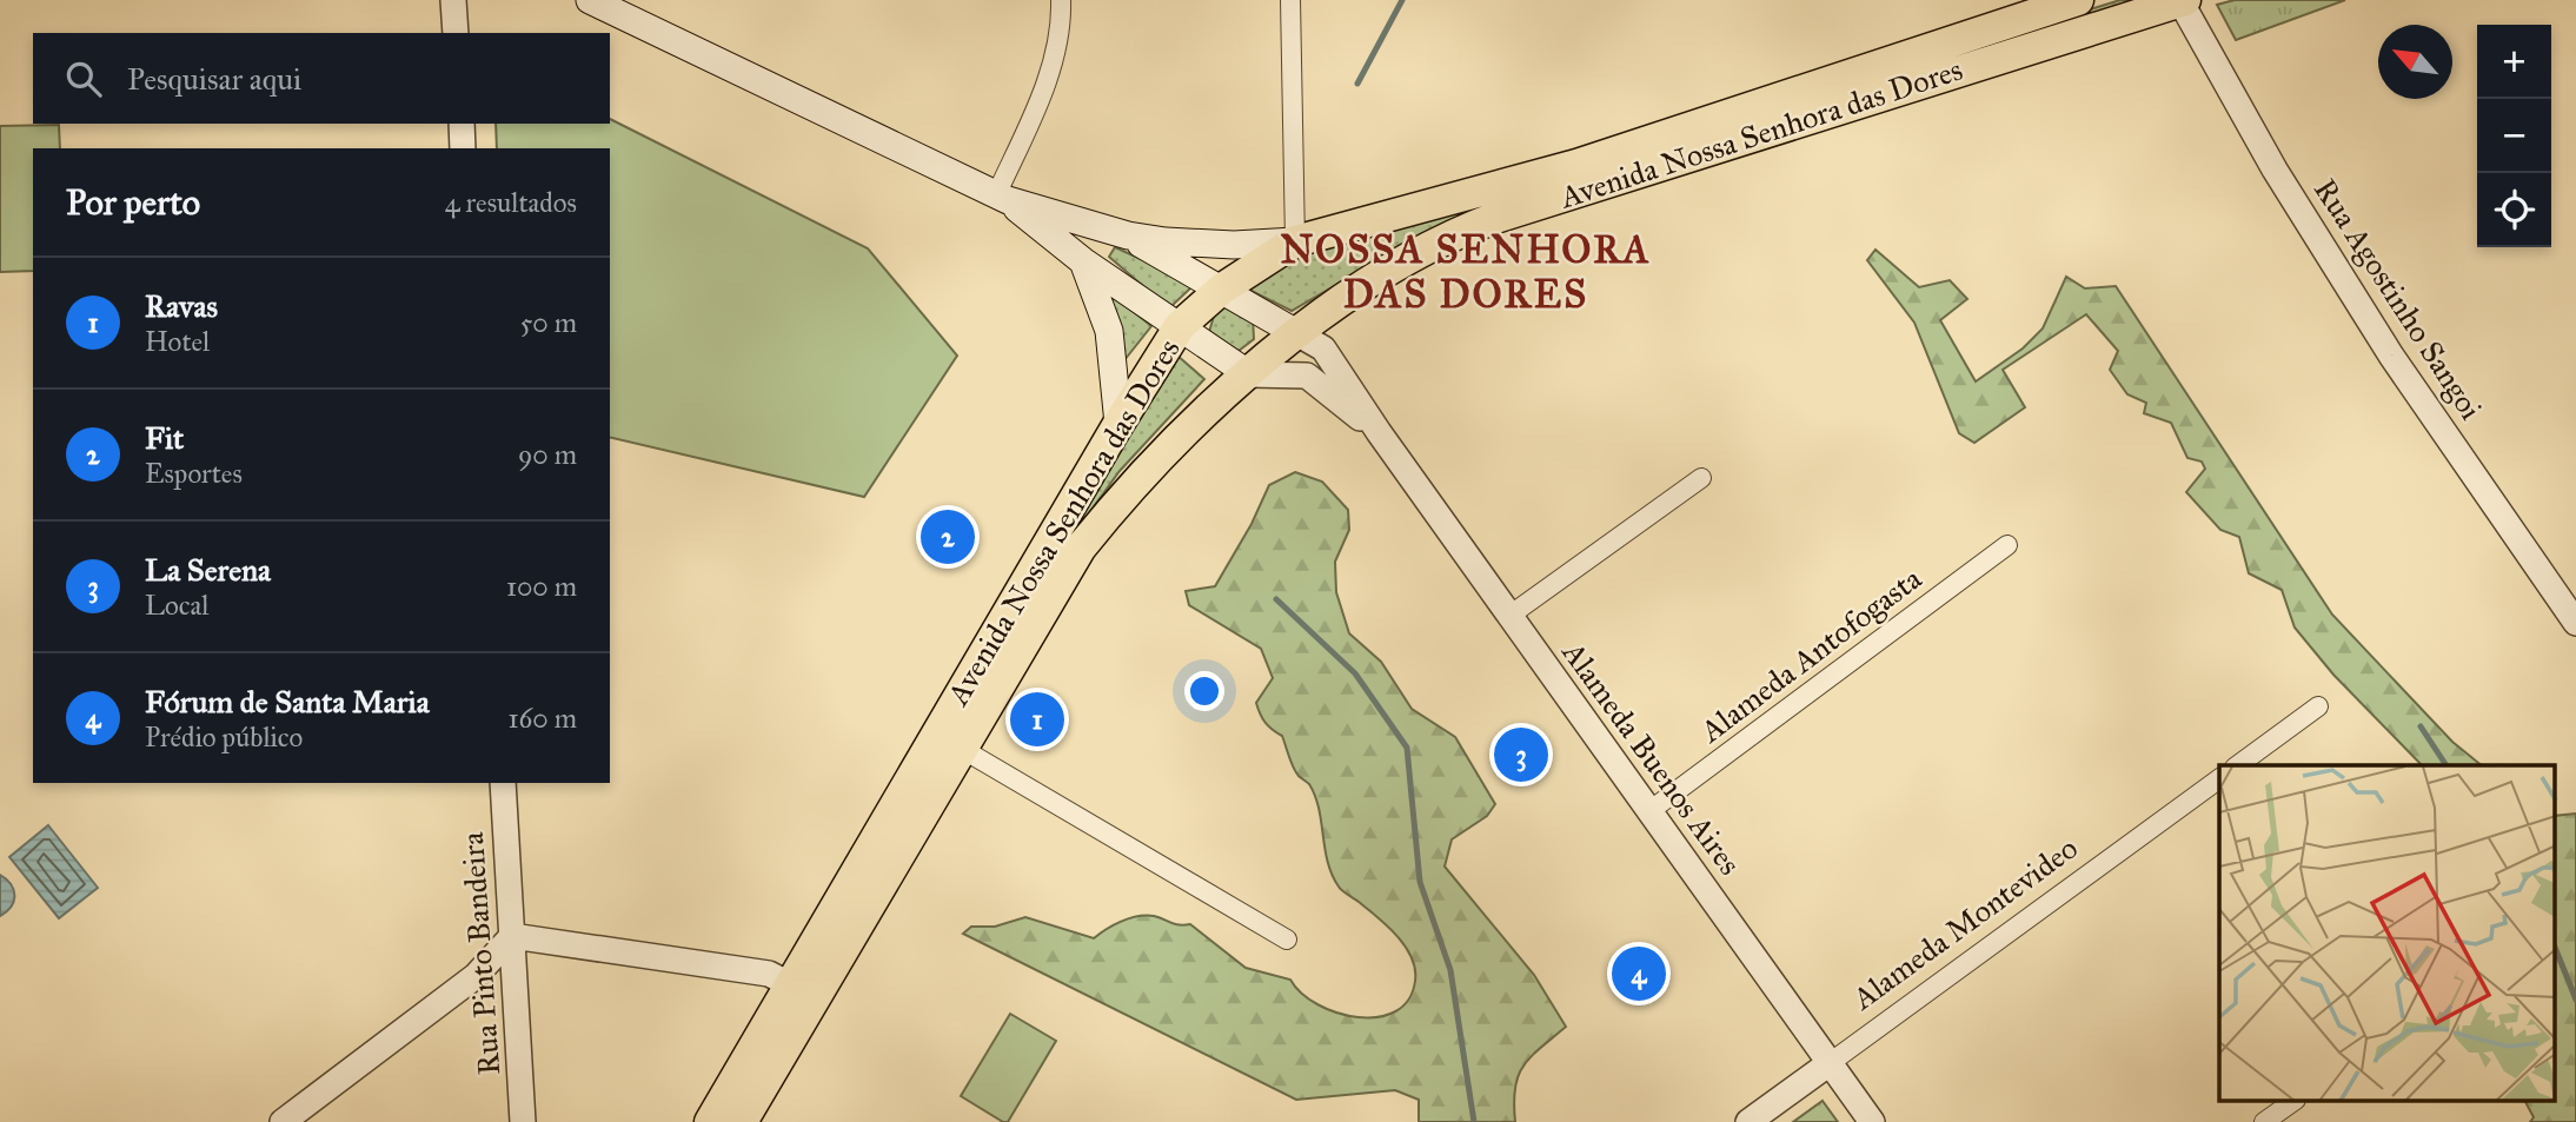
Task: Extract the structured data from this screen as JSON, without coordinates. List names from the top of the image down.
{
  "streets": {
    "main road": ["Avenida Nossa Senhora das Dores"],
    "street": [
      "Rua Agostinho Sangoi",
      "Alameda Antofogasta",
      "Alameda Buenos Aires",
      "Alameda Montevideo",
      "Rua Pinto Bandeira"
    ]
  },
  "crossings": [
    ["Avenida Nossa Senhora das Dores", "Rua Agostinho Sangoi"],
    ["Avenida Nossa Senhora das Dores", "Alameda Buenos Aires"],
    ["Alameda Antofogasta", "Alameda Buenos Aires"],
    ["Alameda Buenos Aires", "Alameda Montevideo"]
  ],
  "districts": ["NOSSA SENHORA DAS DORES"],
  "north": "top left",
  "page": {
    "map_buttons": ["+", "−"],
    "search": "Pesquisar aqui",
    "heading": ["Por perto", "4 resultados"],
    "list": [
      {
        "mark": "1",
        "name": "Ravas",
        "note": "Hotel",
        "value": "50 m"
      },
      {
        "mark": "2",
        "name": "Fit",
        "note": "Esportes",
        "value": "90 m"
      },
      {
        "mark": "3",
        "name": "La Serena",
        "note": "Local",
        "value": "100 m"
      },
      {
        "mark": "4",
        "name": "Fórum de Santa Maria",
        "note": "Prédio público",
        "value": "160 m"
      }
    ],
    "pins": [
      "2",
      "1",
      "3",
      "4"
    ]
  }
}
